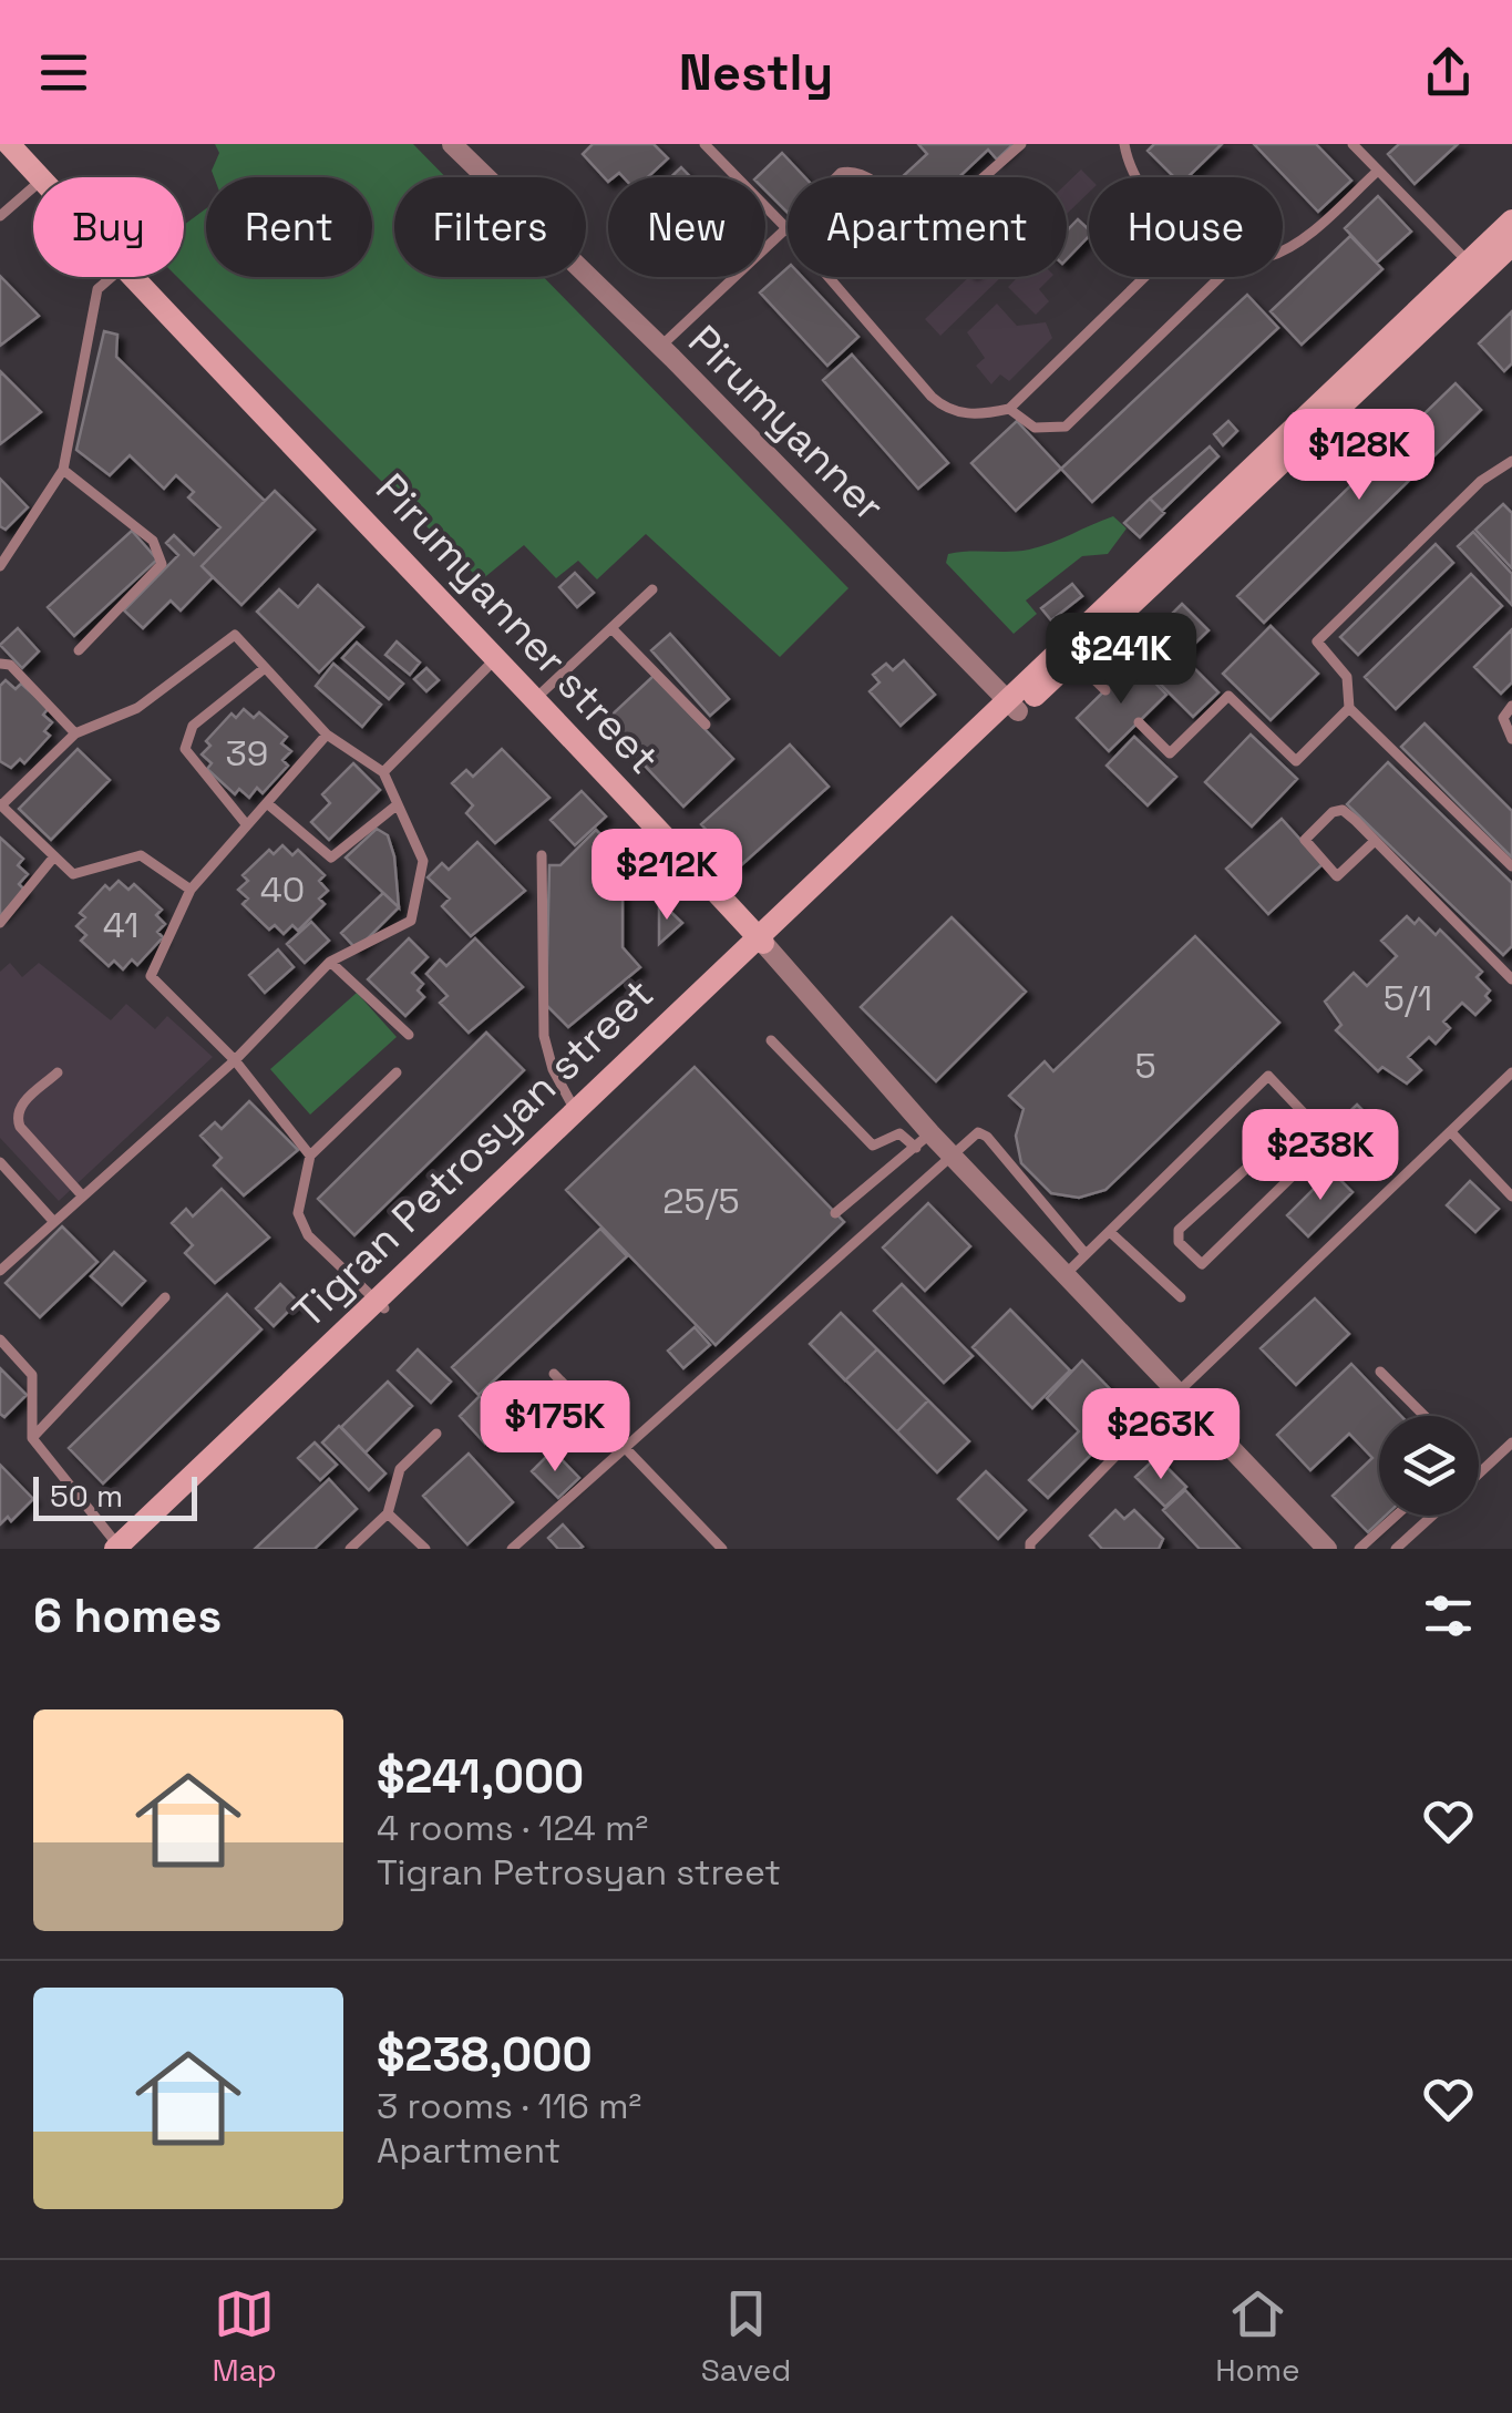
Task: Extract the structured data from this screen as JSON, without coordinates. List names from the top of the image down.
{
  "streets": {
    "main road": ["Pirumyanner street", "Tigran Petrosyan street"],
    "street": ["Pirumyanner"]
  },
  "crossings": [
    ["Pirumyanner", "Tigran Petrosyan street"],
    ["Pirumyanner street", "Tigran Petrosyan street"]
  ],
  "house_numbers": [
    "39",
    "40",
    "41",
    "5/1",
    "5",
    "25/5"
  ],
  "scale_bar": "50 m",
  "page": {
    "header": "Nestly",
    "chip": [
      "Buy",
      "Rent",
      "Filters",
      "New",
      "Apartment",
      "House"
    ],
    "price": [
      "$128K",
      "$241K",
      "$212K",
      "$238K",
      "$175K",
      "$263K"
    ],
    "scale": "50 m",
    "heading": "6 homes",
    "list": [
      {
        "name": "$241,000",
        "note": "4 rooms · 124 m² · Tigran Petrosyan street"
      },
      {
        "name": "$238,000",
        "note": "3 rooms · 116 m² · Apartment"
      }
    ],
    "tabs": ["Map", "Saved", "Home"]
  }
}
